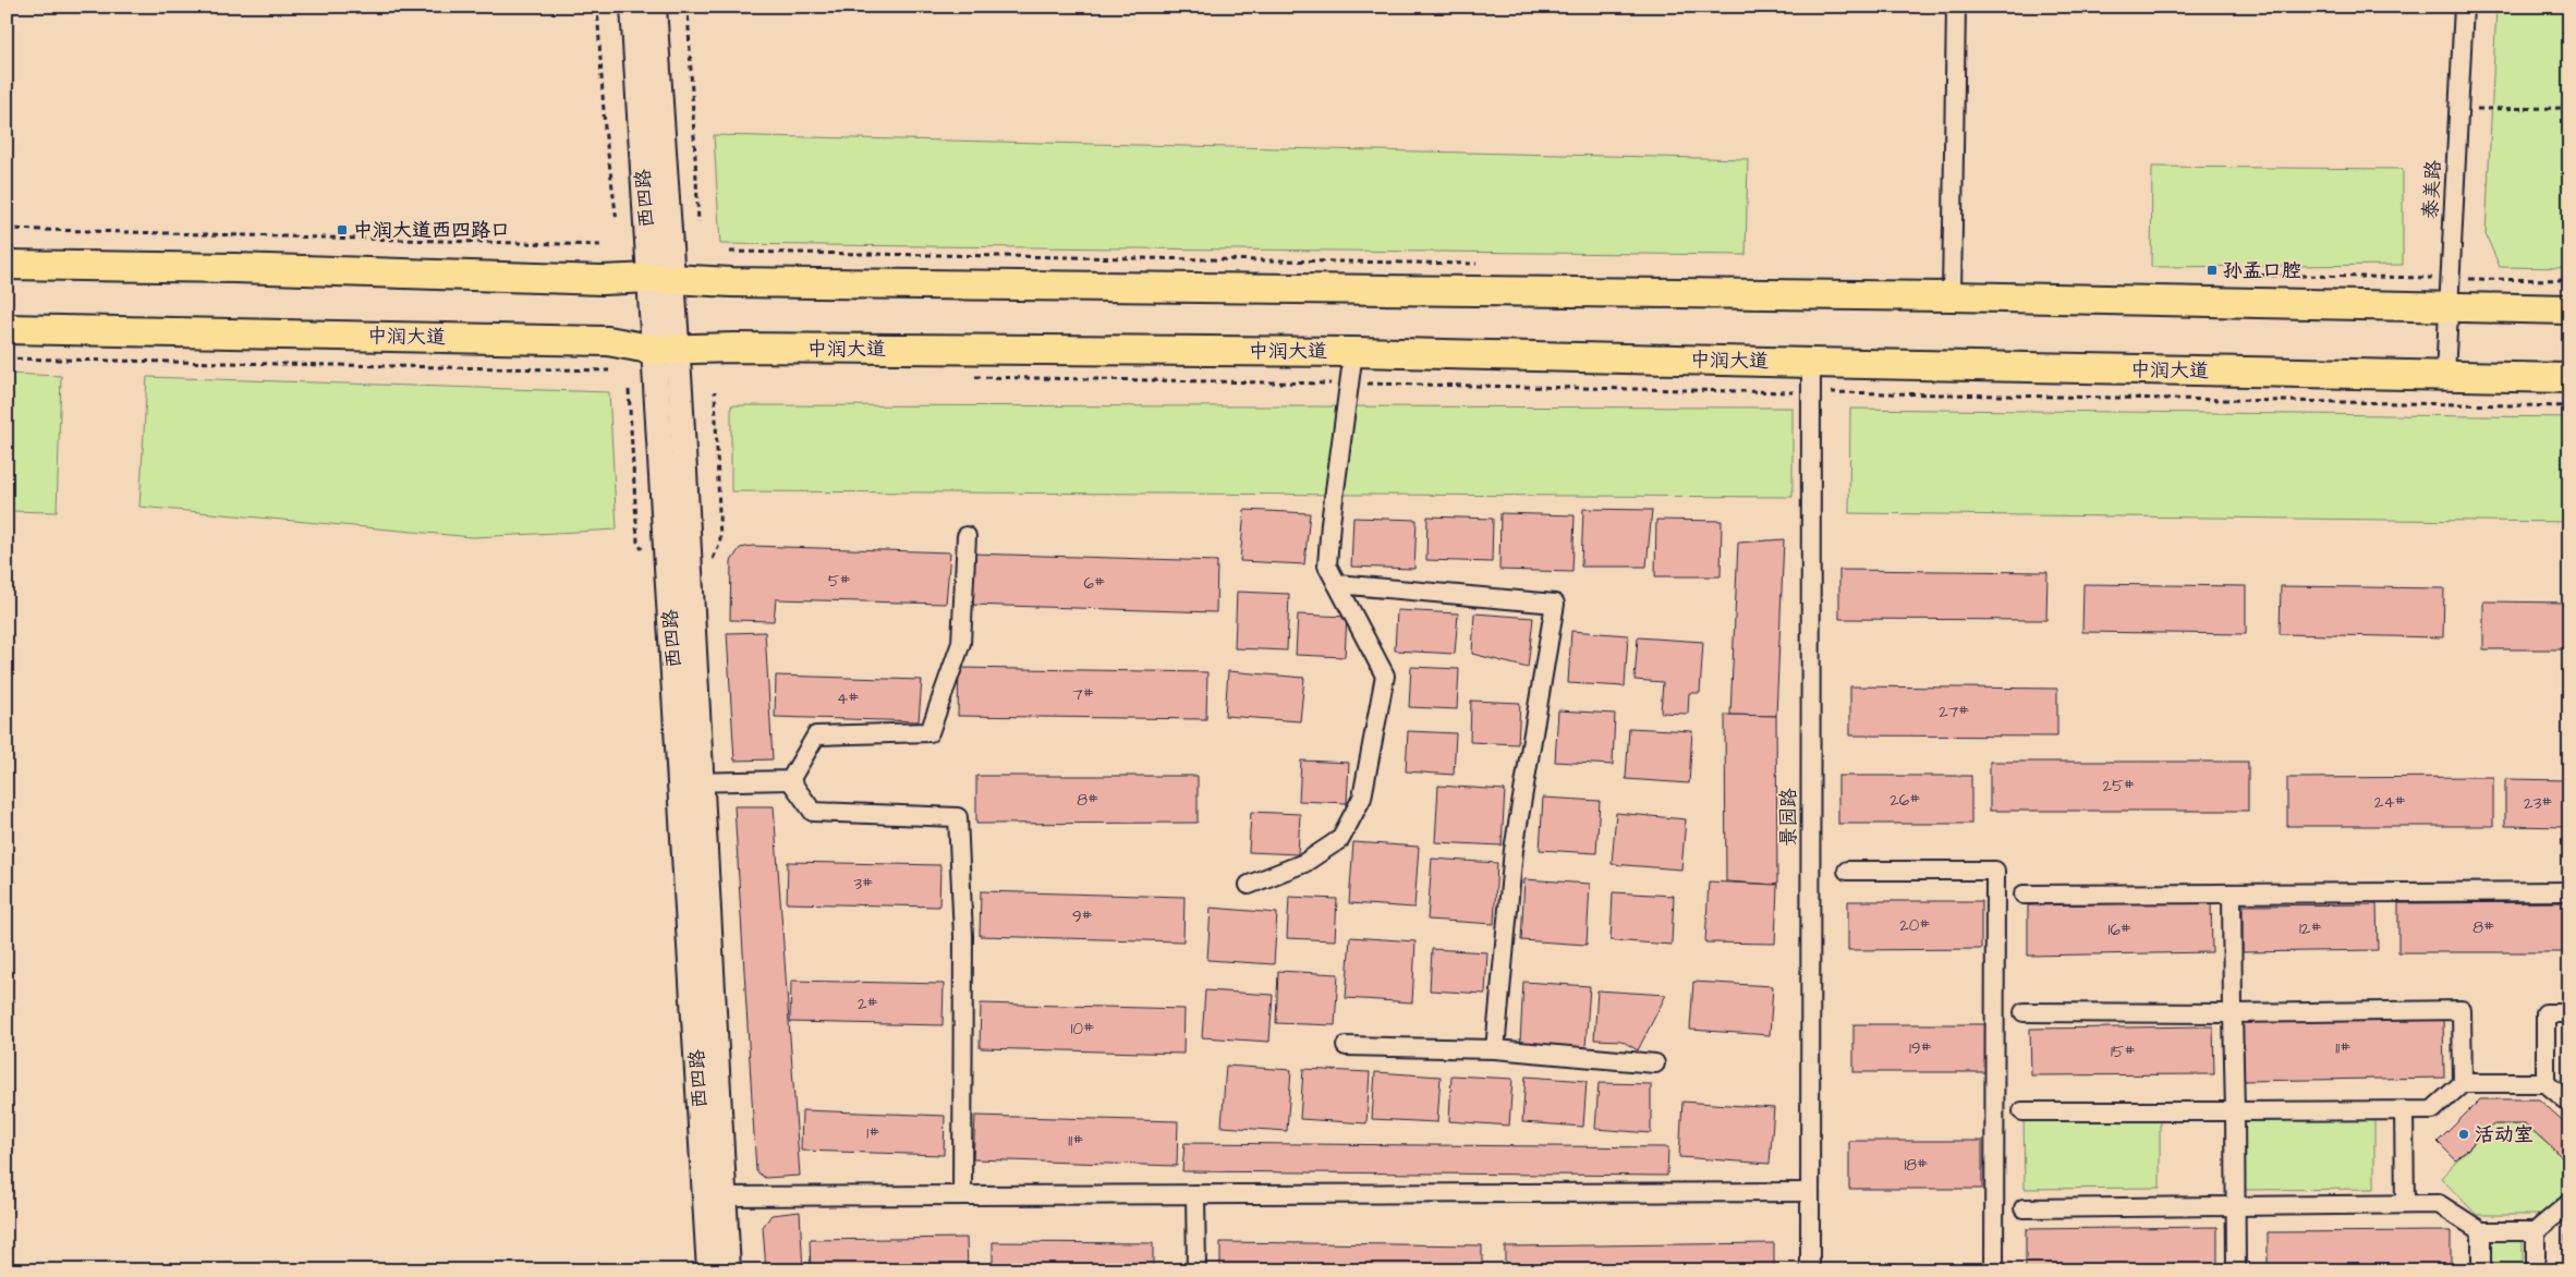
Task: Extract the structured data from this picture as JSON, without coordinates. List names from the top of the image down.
{
  "streets": {
    "main road": ["中润大道"],
    "street": ["泰美路", "西四路", "景园路"]
  },
  "crossings": [
    ["泰美路", "中润大道"],
    ["西四路", "中润大道"],
    ["中润大道", "景园路"]
  ],
  "places": {
    "transit": ["中润大道西四路口", "孙孟口腔"],
    "other": ["活动室"]
  },
  "house_numbers": [
    "5#",
    "6#",
    "7#",
    "4#",
    "27#",
    "25#",
    "8#",
    "26#",
    "24#",
    "23#",
    "3#",
    "9#",
    "20#",
    "8#",
    "12#",
    "16#",
    "2#",
    "10#",
    "19#",
    "11#",
    "15#",
    "1#",
    "11#",
    "18#"
  ]
}
